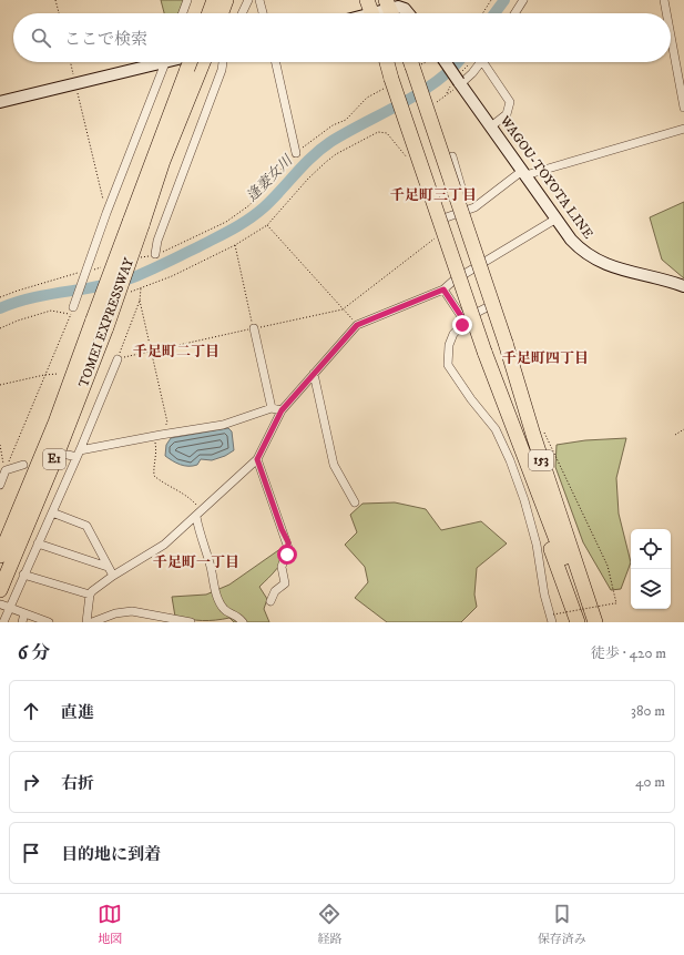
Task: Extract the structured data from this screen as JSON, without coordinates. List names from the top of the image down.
{
  "streets": {
    "highway": ["TOMEI EXPRESSWAY", "E1", "153"],
    "main road": ["WAGOU-TOYOTA LINE"]
  },
  "districts": [
    "千足町三丁目",
    "千足町二丁目",
    "千足町四丁目",
    "千足町一丁目"
  ],
  "water": ["逢妻女川"],
  "page": {
    "search": "ここで検索",
    "heading": ["6 分", "徒歩 · 420 m"],
    "list": [
      ["直進", "380 m"],
      ["右折", "40 m"],
      "目的地に到着"
    ],
    "nav": ["地図", "経路", "保存済み"]
  }
}
